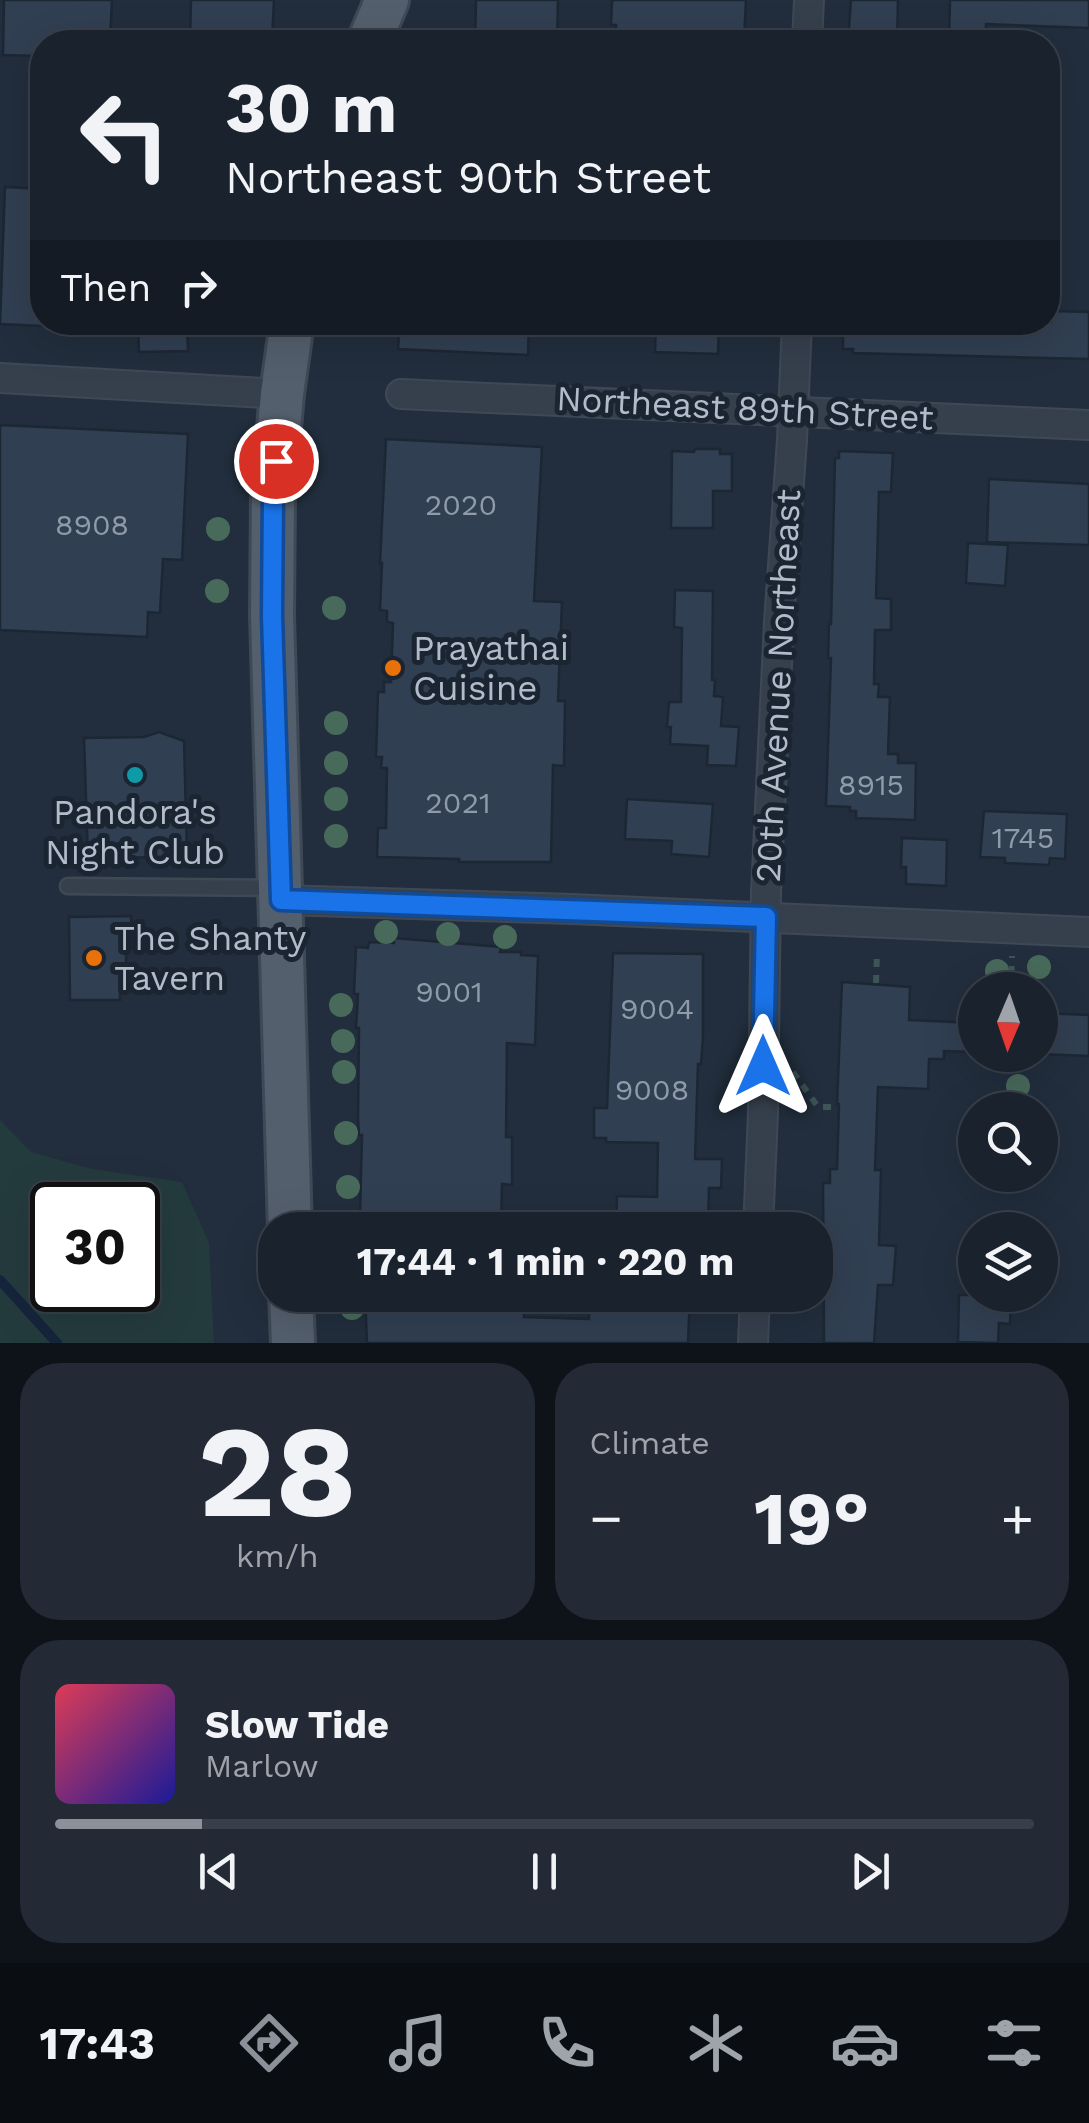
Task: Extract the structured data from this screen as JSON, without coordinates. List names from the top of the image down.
{
  "streets": {
    "street": ["Northeast 89th Street", "20th Avenue Northeast"]
  },
  "crossings": [
    ["Northeast 89th Street", "20th Avenue Northeast"]
  ],
  "places": ["Prayathai Cuisine", "Pandora's Night Club", "The Shanty Tavern"],
  "house_numbers": [
    "2020",
    "8908",
    "8915",
    "2021",
    "1745",
    "9001",
    "9004",
    "9008"
  ],
  "north": "bottom",
  "page": {
    "turn": ["30 m", "Northeast 90th Street"],
    "then": "Then",
    "limit": "30",
    "trip": "17:44 · 1 min · 220 m",
    "tile": [
      ["28", "km/h"],
      "Climate"
    ],
    "heat": ["−", "19°", "+"],
    "song": ["Slow Tide", "Marlow"],
    "tabs": "17:43"
  }
}
